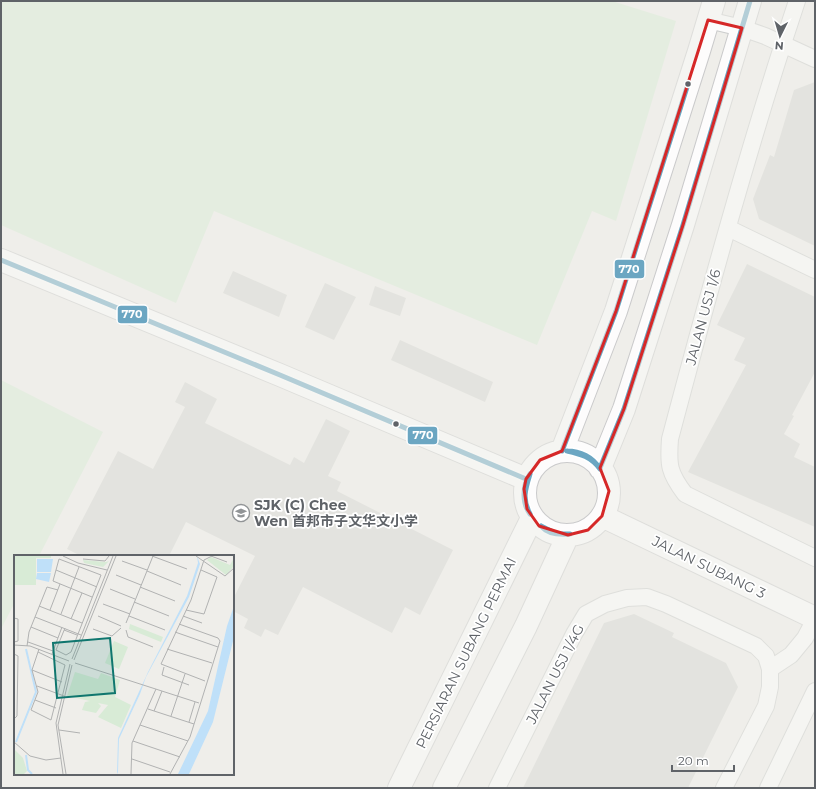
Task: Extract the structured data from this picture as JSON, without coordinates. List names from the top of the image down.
{
  "streets": {
    "main road": ["JALAN SUBANG 3", "PERSIARAN SUBANG PERMAI"],
    "street": ["JALAN USJ 1/6", "JALAN USJ 1/4G"]
  },
  "crossings": [
    ["JALAN SUBANG 3", "PERSIARAN SUBANG PERMAI"]
  ],
  "places": {
    "school or university": ["SJK (C) Chee Wen 首邦市子文华文小学"]
  },
  "lines": ["transit line 770"],
  "scale_bar": "20 m",
  "north": "bottom"
}
